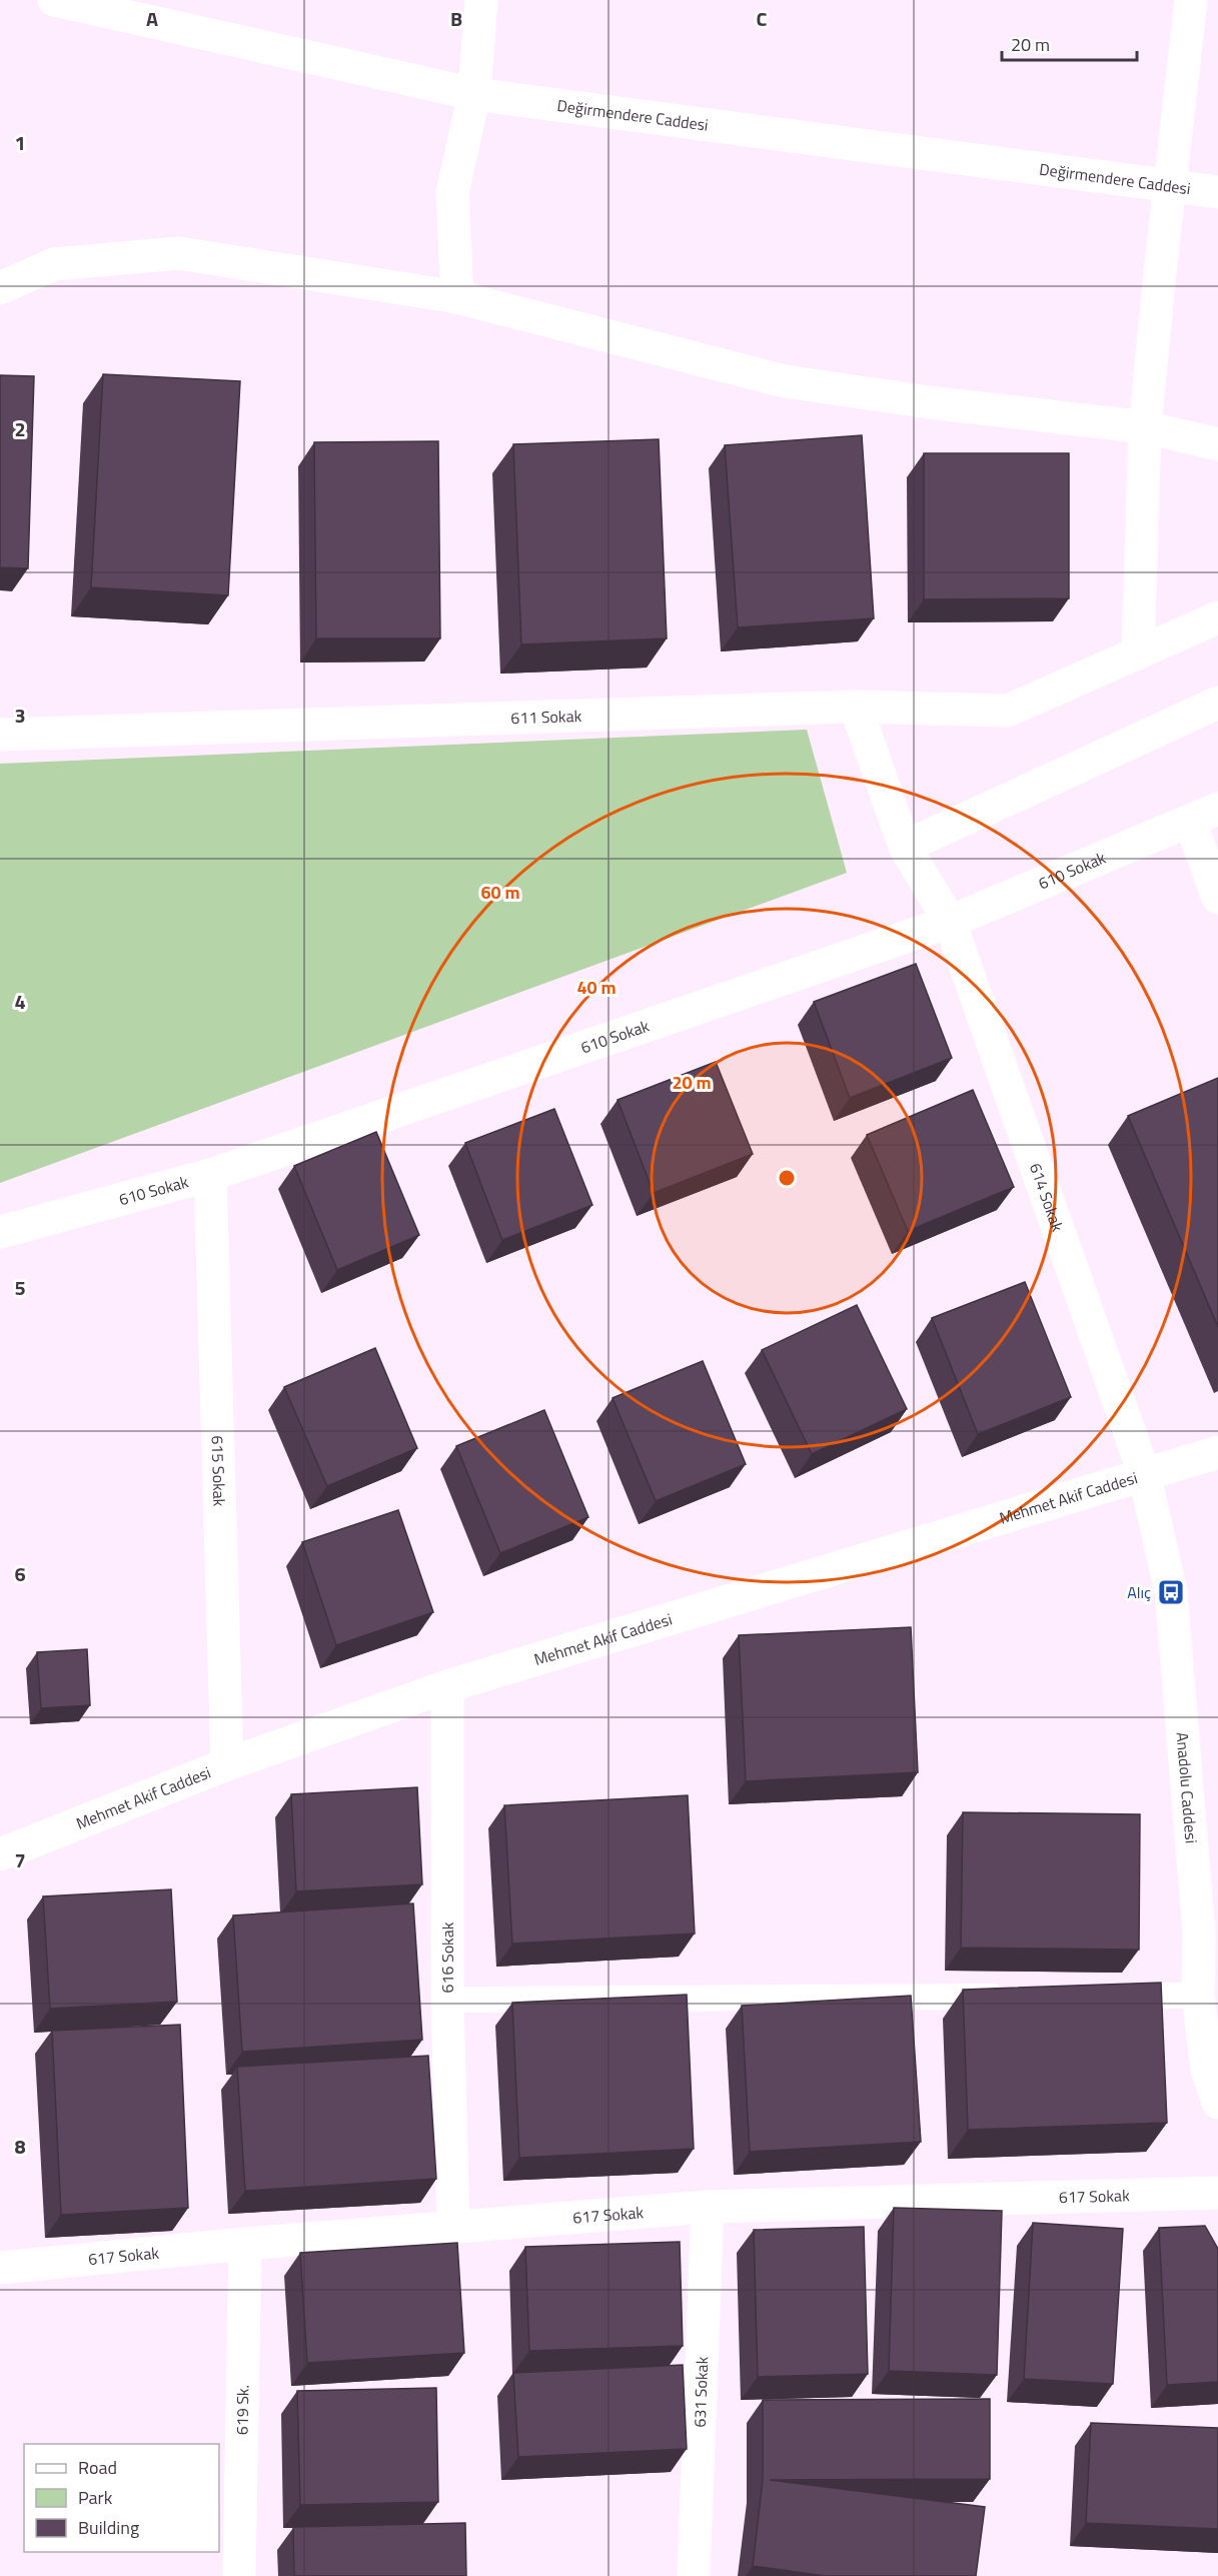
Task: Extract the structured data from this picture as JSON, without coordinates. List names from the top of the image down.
{
  "streets": {
    "street": [
      "Değirmendere Caddesi",
      "611 Sokak",
      "610 Sokak",
      "614 Sokak",
      "615 Sokak",
      "Mehmet Akif Caddesi",
      "Anadolu Caddesi",
      "616 Sokak",
      "617 Sokak",
      "631 Sokak",
      "619 Sk."
    ]
  },
  "crossings": [
    ["610 Sokak", "614 Sokak"],
    ["610 Sokak", "615 Sokak"],
    ["614 Sokak", "Mehmet Akif Caddesi"],
    ["614 Sokak", "Anadolu Caddesi"],
    ["615 Sokak", "Mehmet Akif Caddesi"],
    ["Mehmet Akif Caddesi", "Anadolu Caddesi"],
    ["Mehmet Akif Caddesi", "616 Sokak"],
    ["616 Sokak", "617 Sokak"],
    ["617 Sokak", "631 Sokak"],
    ["617 Sokak", "619 Sk."]
  ],
  "places": {
    "bus stop": ["Alıç"]
  },
  "legend": ["Road", "Park", "Building"],
  "scale_bar": "20 m",
  "grid": {
    "columns": ["A", "B", "C"],
    "rows": [
      "1",
      "2",
      "3",
      "4",
      "5",
      "6",
      "7",
      "8"
    ]
  },
  "rings": ["60 m", "40 m", "20 m"]
}
